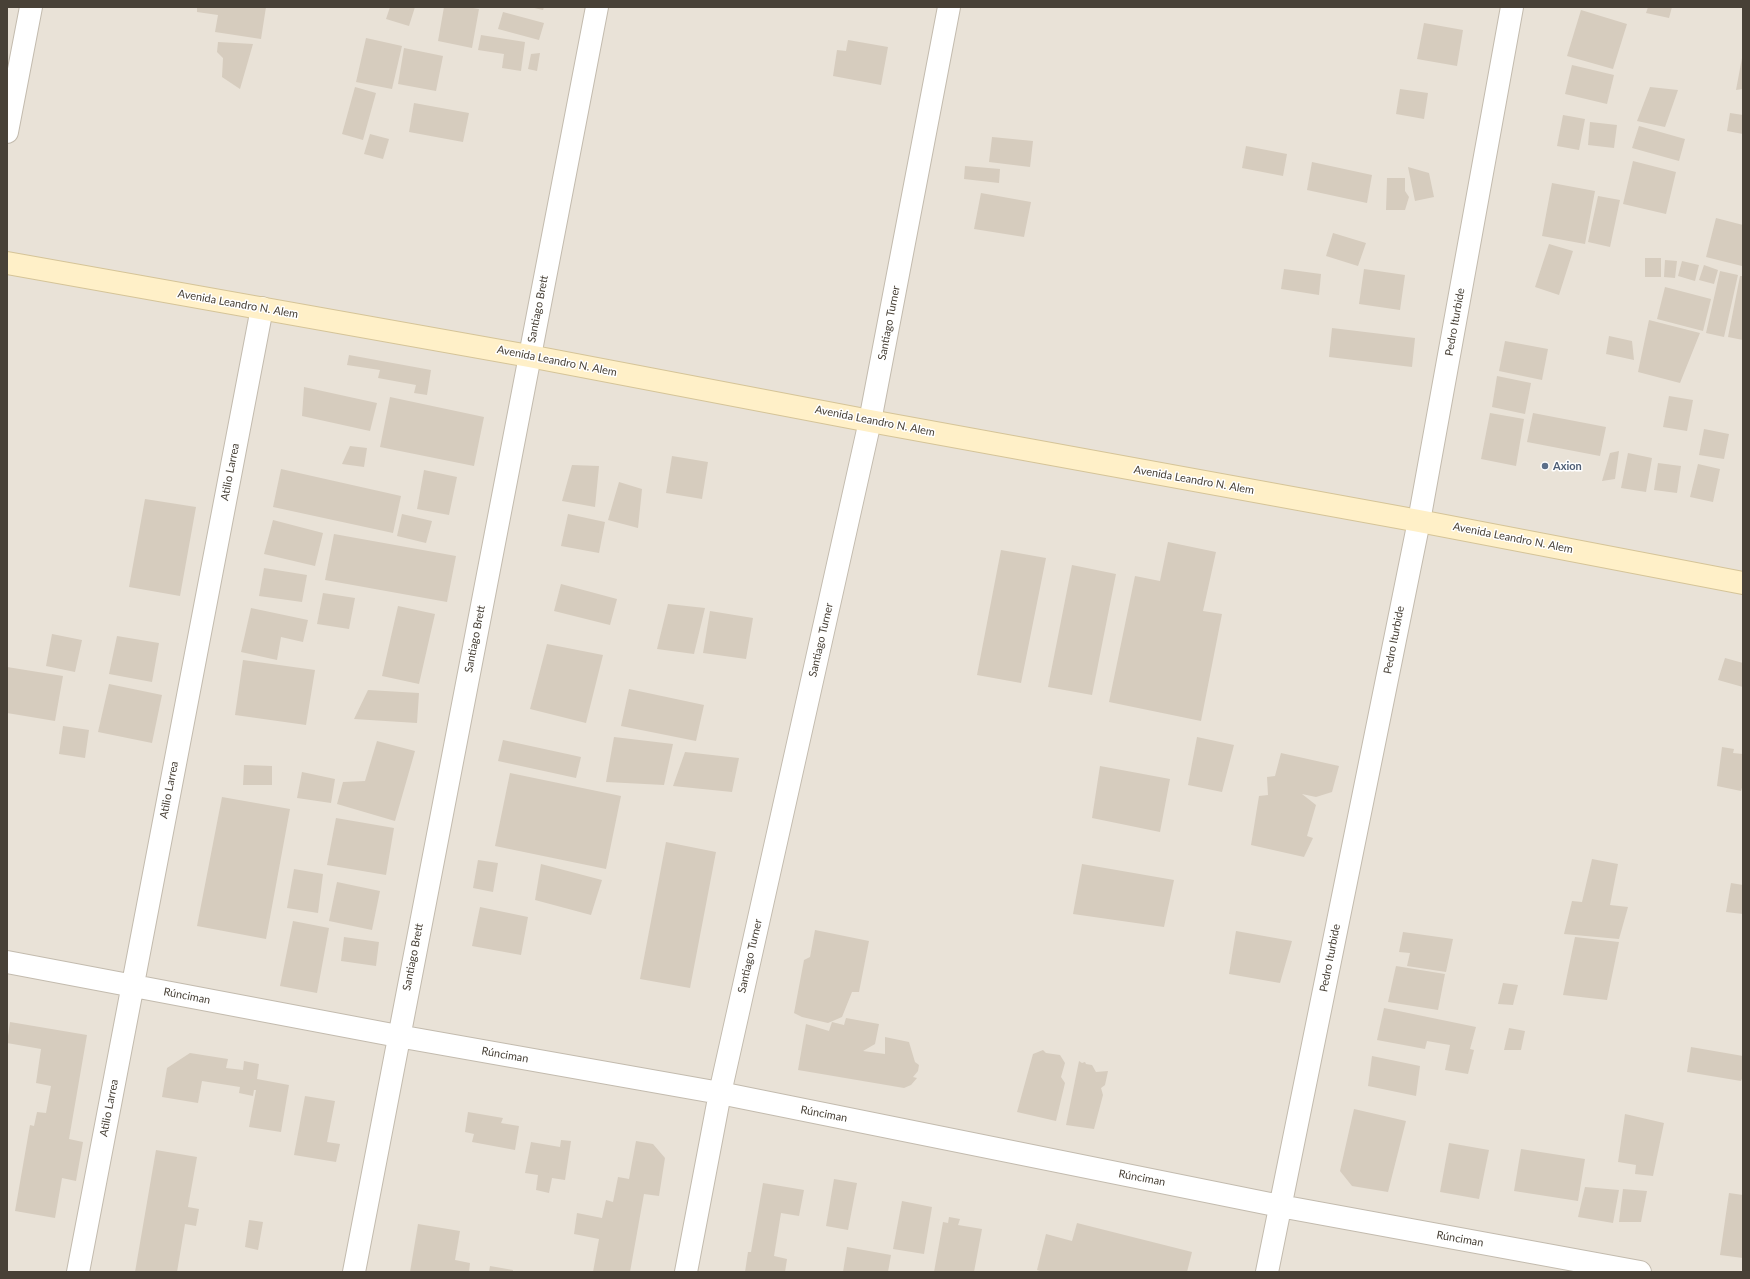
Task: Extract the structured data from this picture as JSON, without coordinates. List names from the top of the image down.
{
  "streets": {
    "main road": ["Avenida Leandro N. Alem"],
    "street": [
      "Santiago Brett",
      "Pedro Iturbide",
      "Santiago Turner",
      "Atilio Larrea",
      "Rúnciman"
    ]
  },
  "crossings": [
    ["Avenida Leandro N. Alem", "Santiago Brett"],
    ["Avenida Leandro N. Alem", "Pedro Iturbide"],
    ["Avenida Leandro N. Alem", "Santiago Turner"],
    ["Avenida Leandro N. Alem", "Atilio Larrea"],
    ["Santiago Brett", "Rúnciman"],
    ["Pedro Iturbide", "Rúnciman"],
    ["Santiago Turner", "Rúnciman"],
    ["Atilio Larrea", "Rúnciman"]
  ],
  "places": ["Axion"]
}
